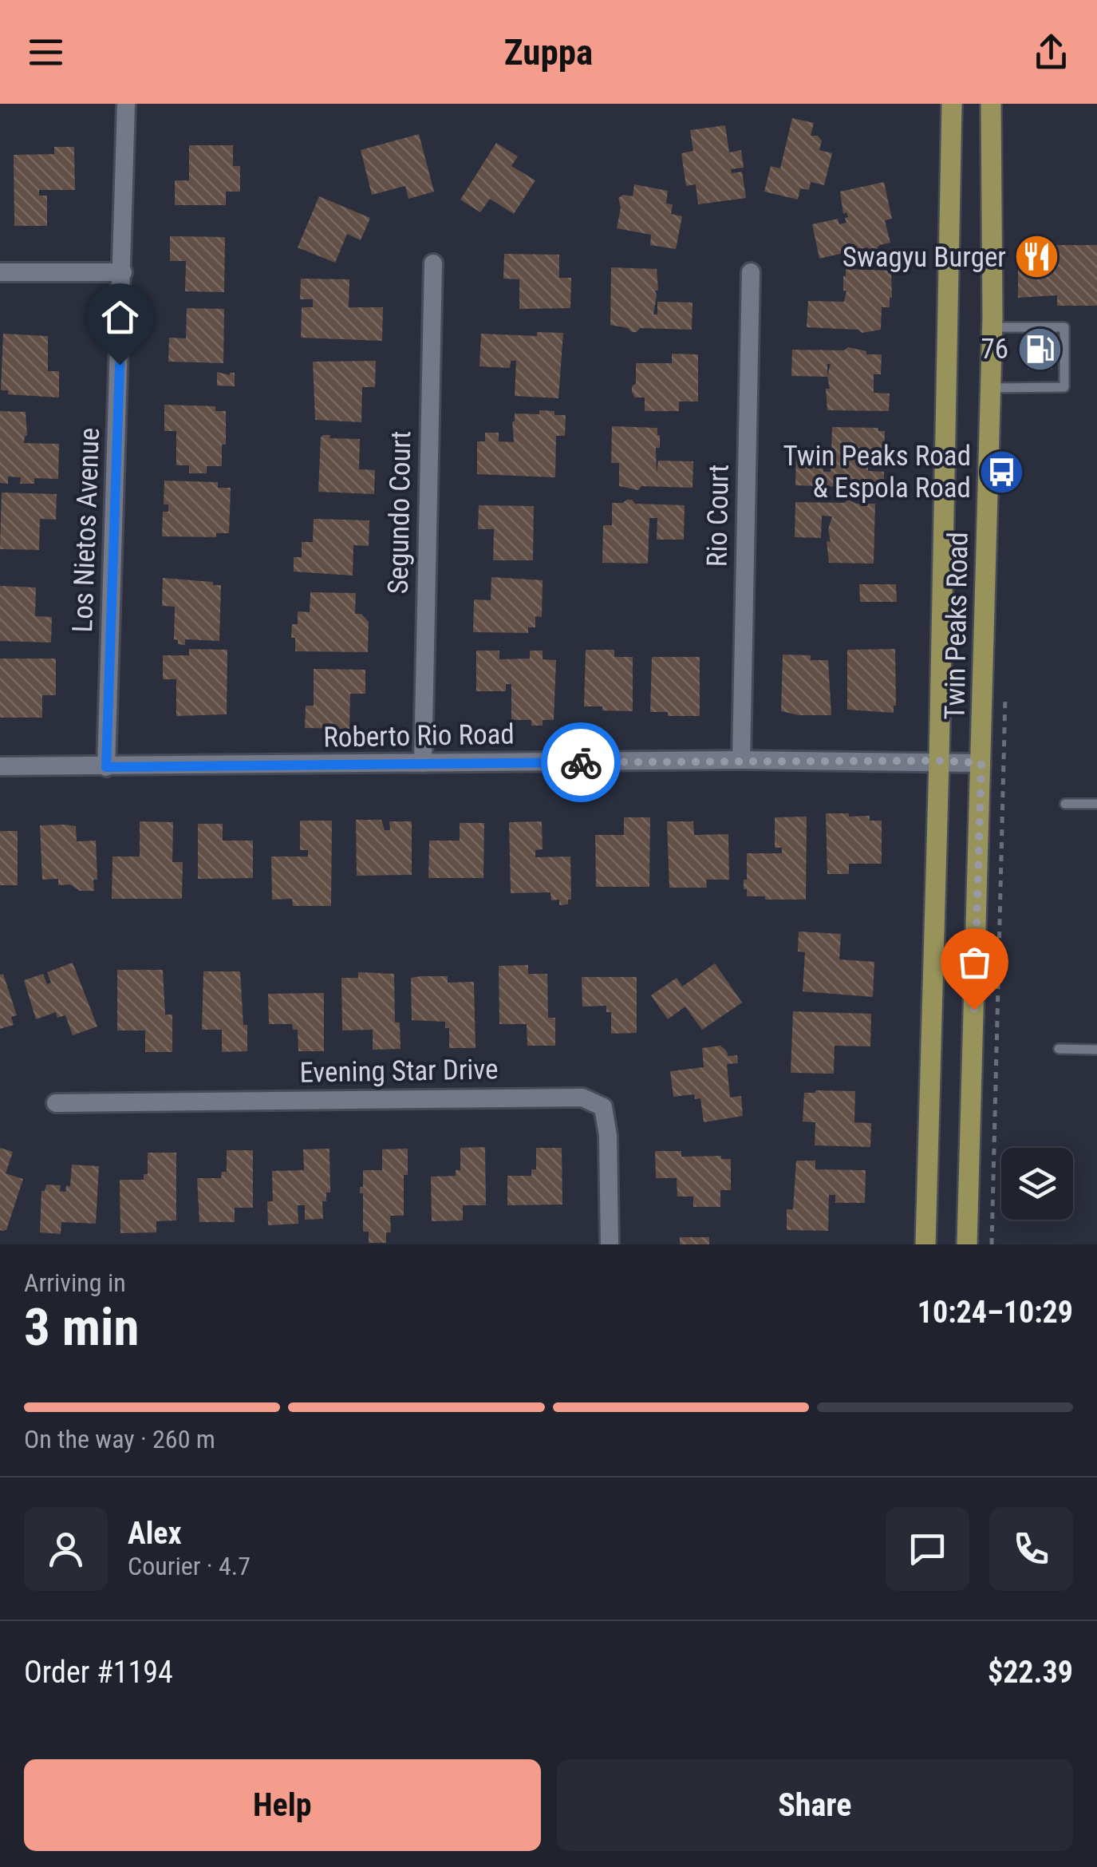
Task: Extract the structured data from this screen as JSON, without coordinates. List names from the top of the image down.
{
  "streets": {
    "main road": ["Twin Peaks Road"],
    "street": [
      "Segundo Court",
      "Rio Court",
      "Los Nietos Avenue",
      "Roberto Rio Road",
      "Evening Star Drive"
    ]
  },
  "crossings": [
    ["Segundo Court", "Roberto Rio Road"],
    ["Rio Court", "Roberto Rio Road"],
    ["Los Nietos Avenue", "Roberto Rio Road"],
    ["Twin Peaks Road", "Roberto Rio Road"]
  ],
  "places": {
    "restaurant": ["Swagyu Burger"],
    "fuel station": ["76"],
    "bus stop": ["Twin Peaks Road & Espola Road"]
  },
  "page": {
    "header": "Zuppa",
    "heading": ["3 min", "Arriving in", "10:24–10:29"],
    "panel": [
      "Alex",
      "Courier · 4.7",
      "Order #1194",
      "$22.39"
    ],
    "bar": "On the way · 260 m",
    "buttons": ["Help", "Share"]
  }
}
